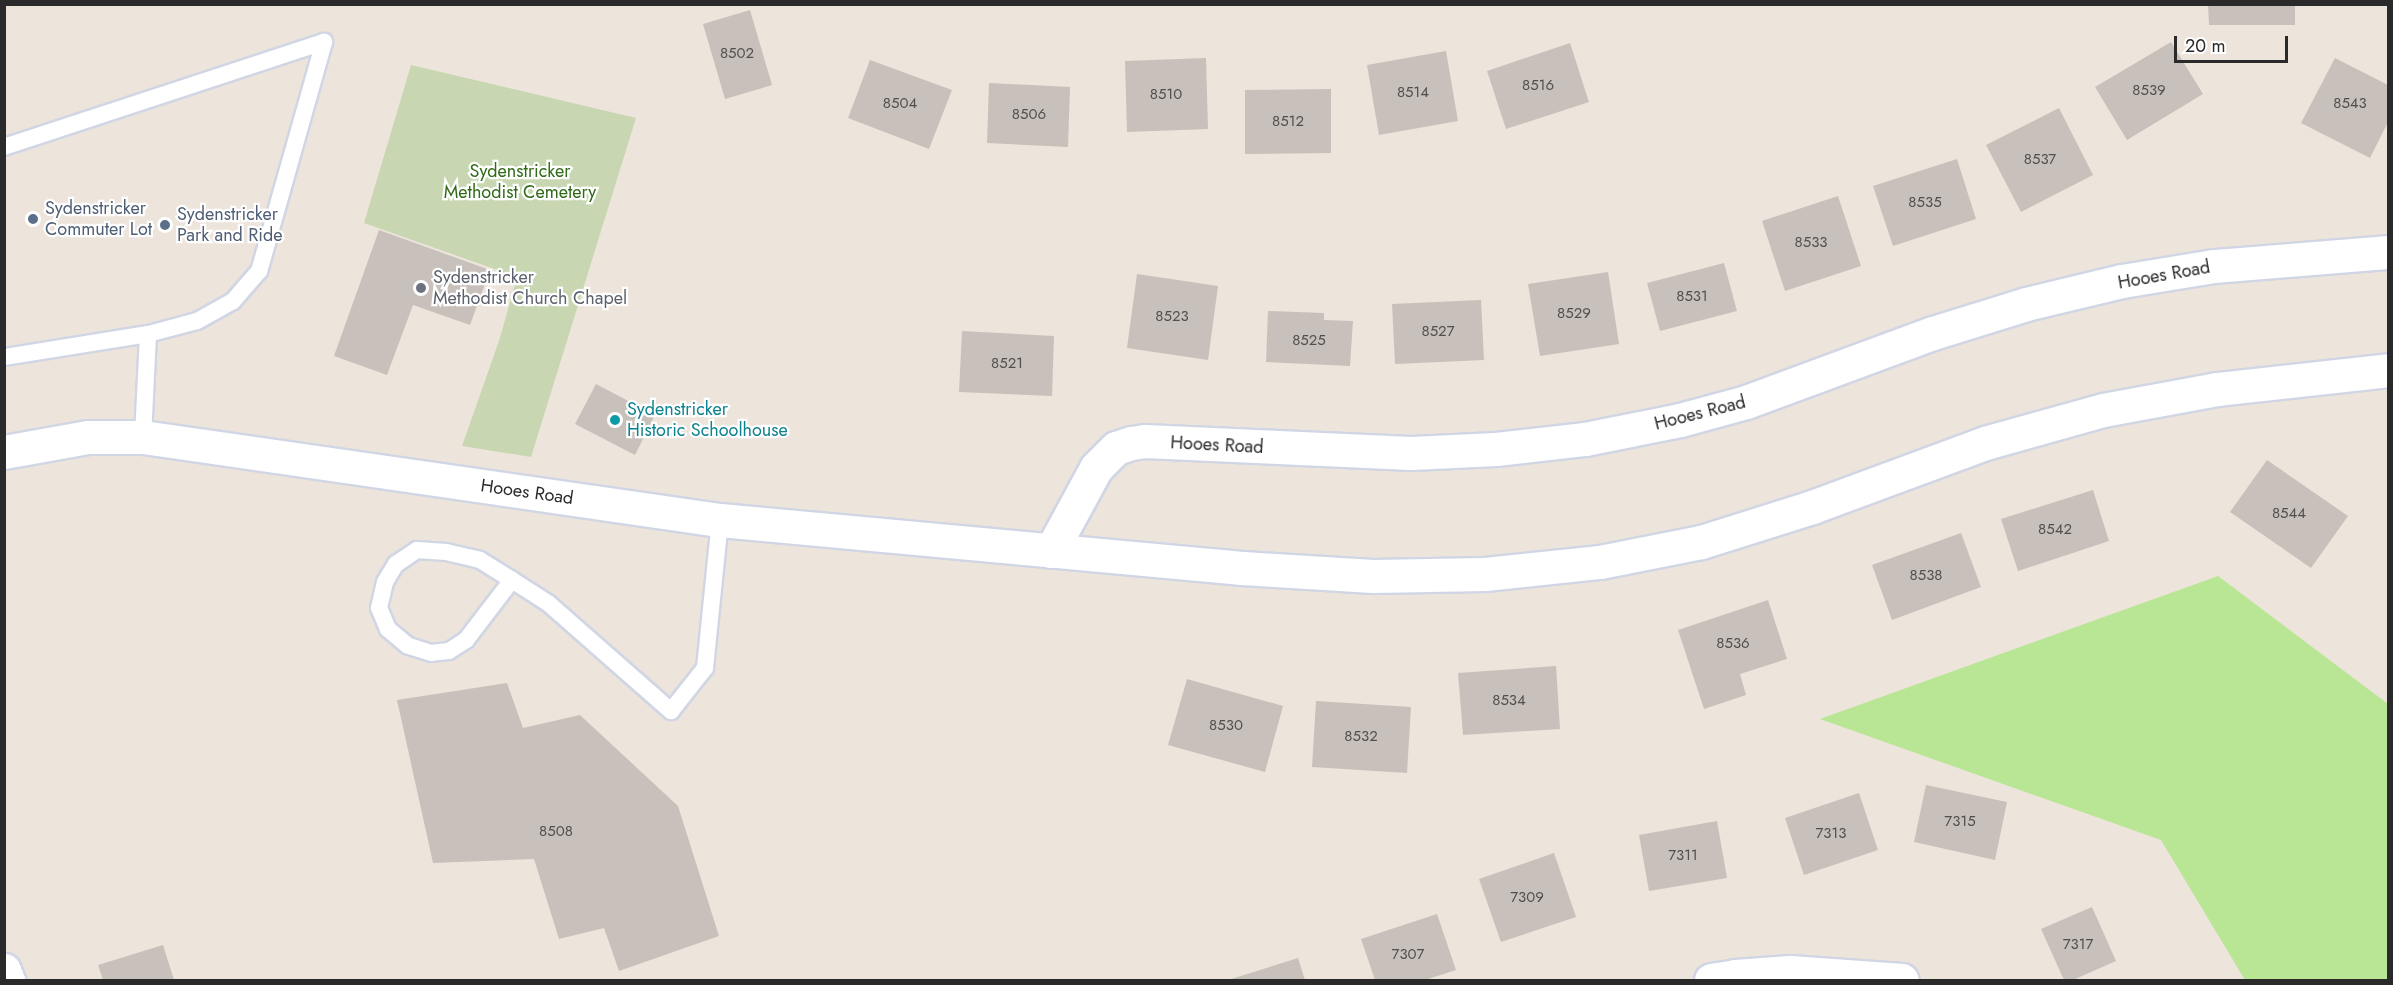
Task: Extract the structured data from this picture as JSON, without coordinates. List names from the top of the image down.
{
  "streets": {
    "street": ["Hooes Road"]
  },
  "parks": ["Sydenstricker Methodist Cemetery"],
  "places": [
    "Sydenstricker Commuter Lot",
    "Sydenstricker Park and Ride",
    "Sydenstricker Methodist Church Chapel",
    "Sydenstricker Historic Schoolhouse"
  ],
  "house_numbers": [
    "8502",
    "8516",
    "8539",
    "8514",
    "8510",
    "8504",
    "8543",
    "8506",
    "8512",
    "8537",
    "8535",
    "8533",
    "8531",
    "8529",
    "8523",
    "8527",
    "8525",
    "8521",
    "8544",
    "8542",
    "8538",
    "8536",
    "8534",
    "8530",
    "8532",
    "7315",
    "8508",
    "7313",
    "7311",
    "7309",
    "7317",
    "7307"
  ],
  "scale_bar": "20 m"
}
